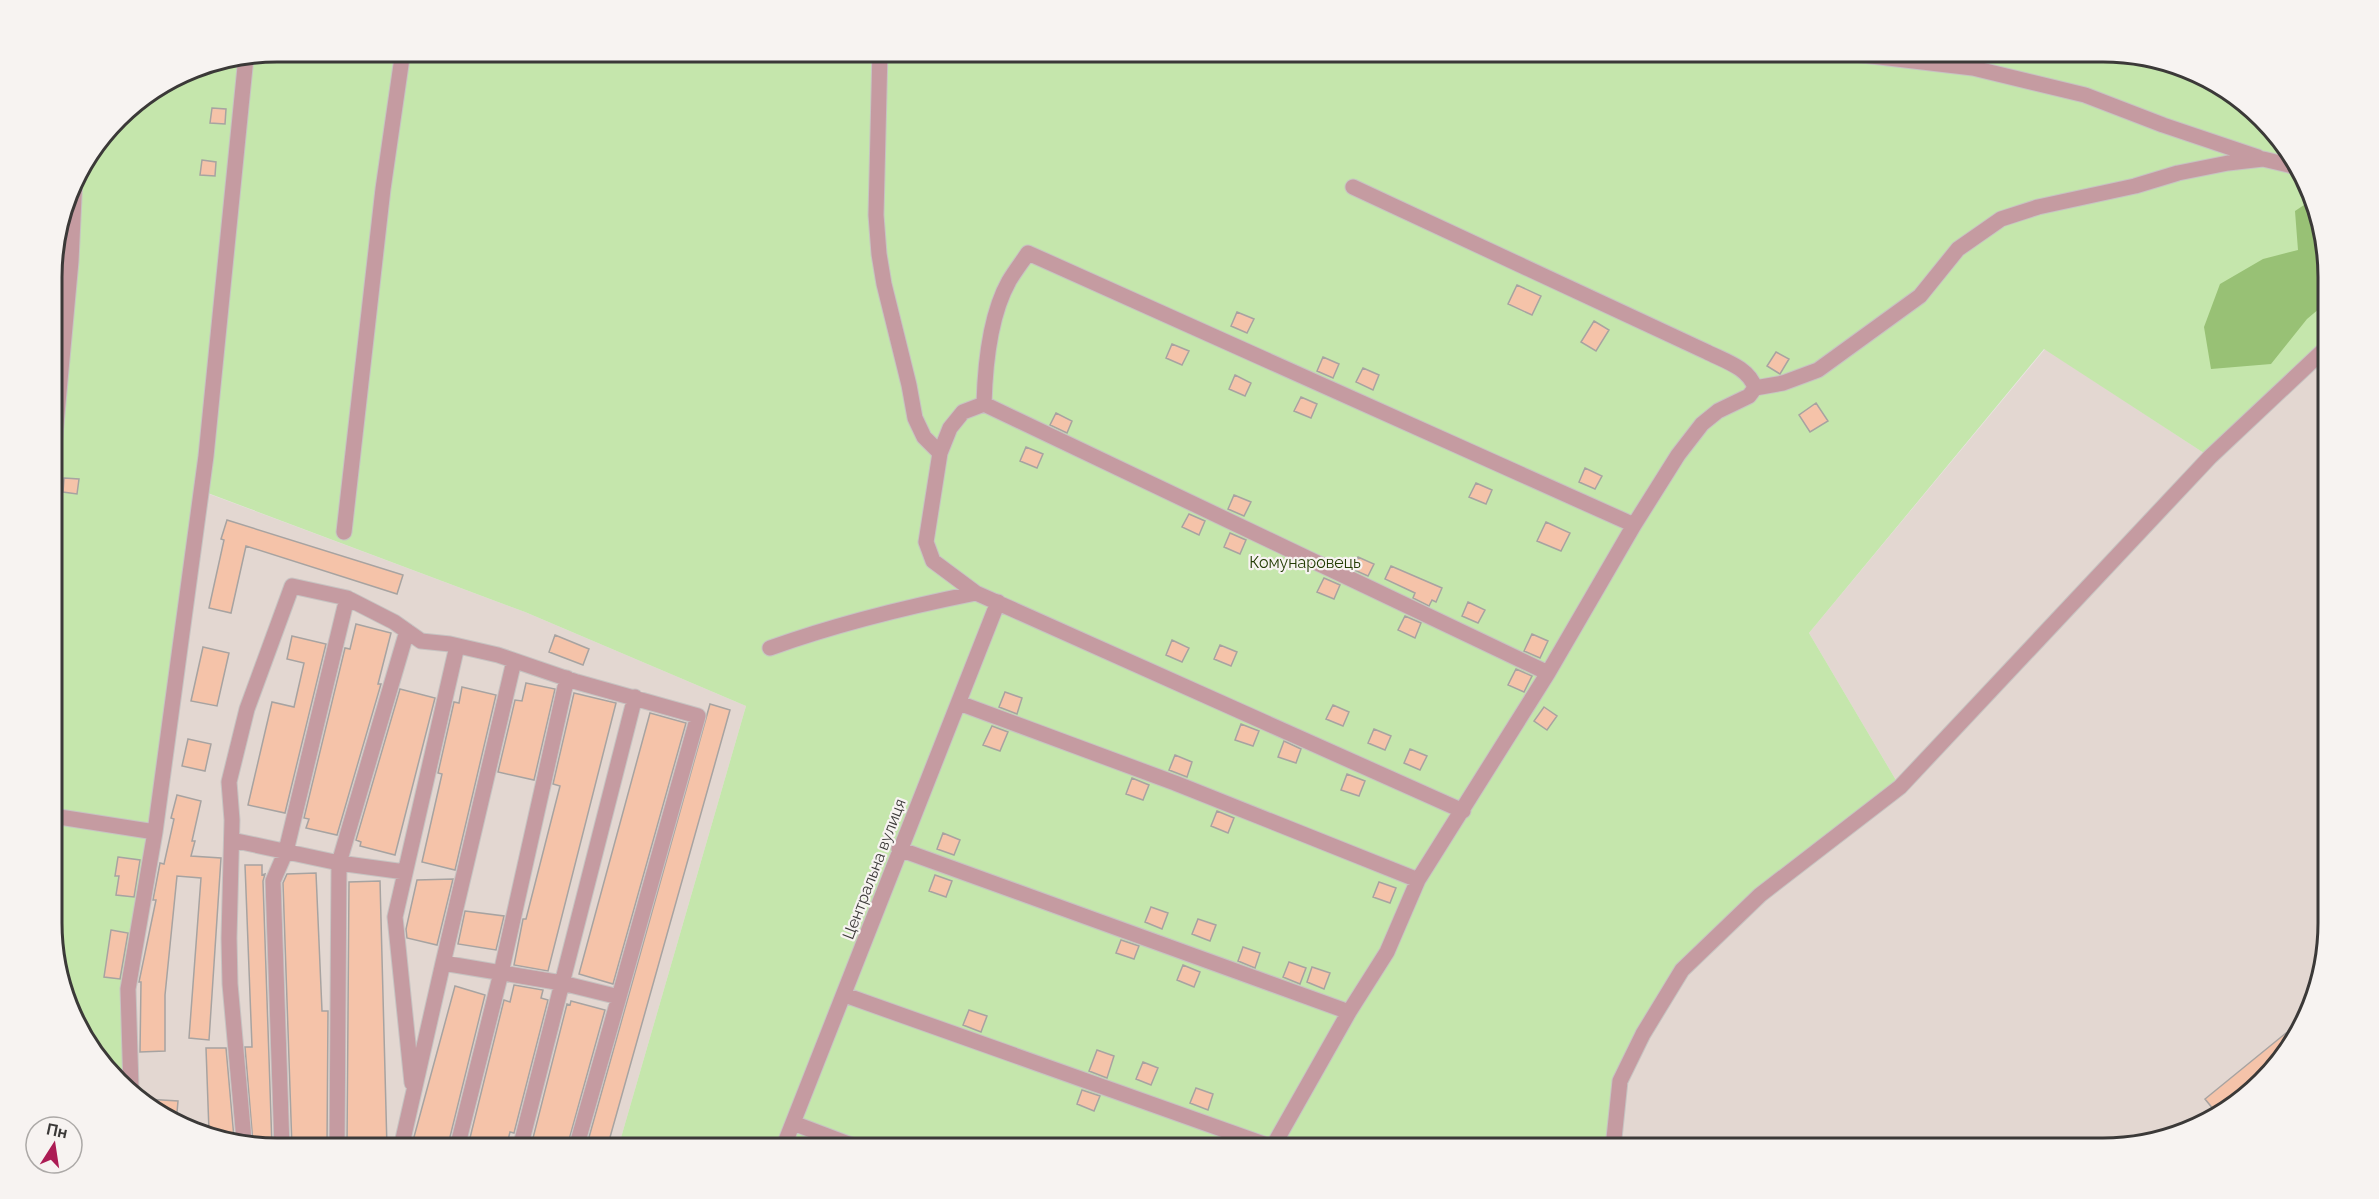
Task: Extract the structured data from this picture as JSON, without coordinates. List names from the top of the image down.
{
  "streets": {
    "street": ["Центральна вулиця"]
  },
  "parks": ["Комунаровець"],
  "north": "top"
}
